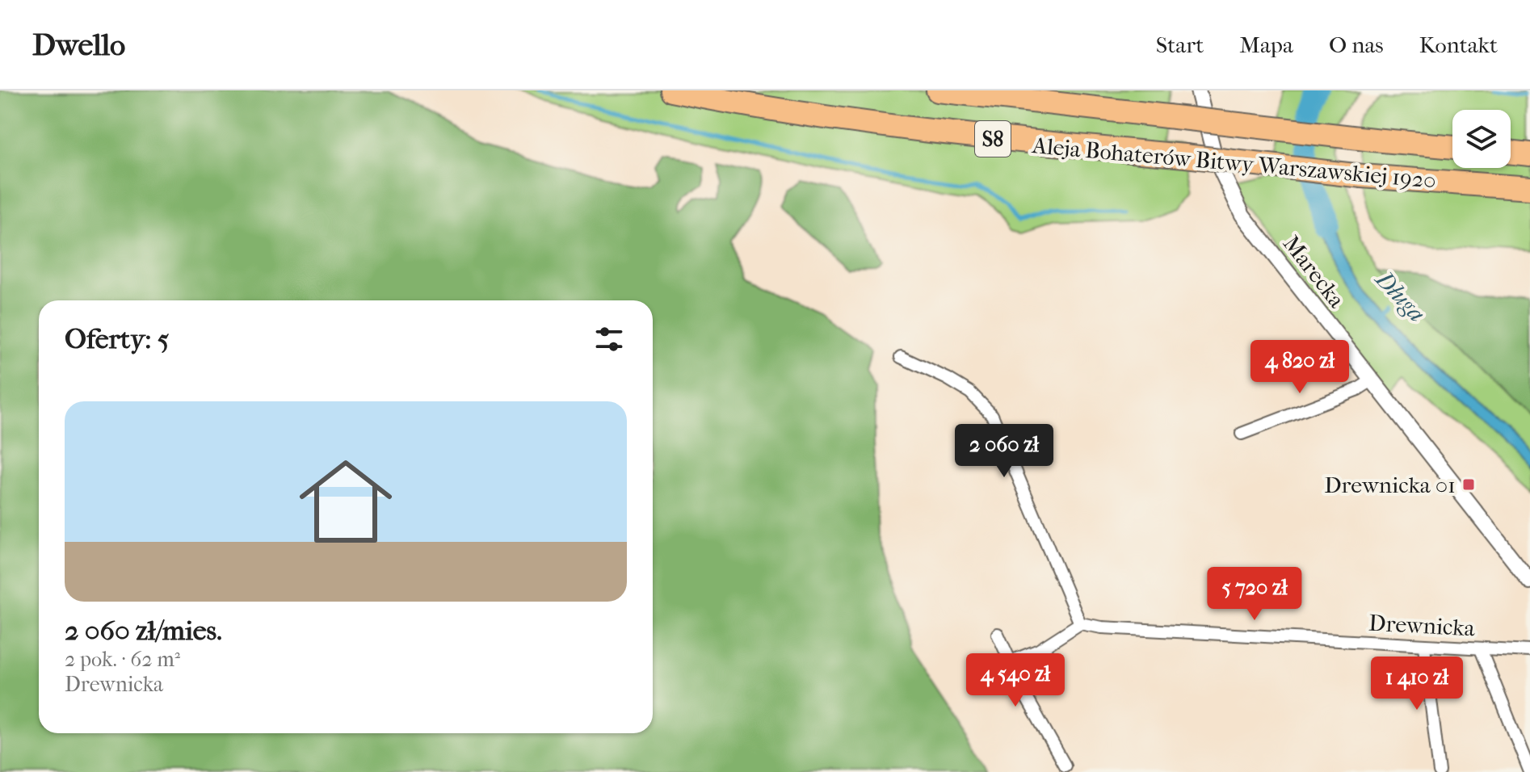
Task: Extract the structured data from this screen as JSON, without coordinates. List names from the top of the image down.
{
  "streets": {
    "highway": ["S8", "Aleja Bohaterów Bitwy Warszawskiej 1920"],
    "street": ["Marecka", "Drewnicka"]
  },
  "water": ["Długa"],
  "places": {
    "transit": ["Drewnicka 01"]
  },
  "page": {
    "header": "Dwello",
    "nav": [
      "Start",
      "Mapa",
      "O nas",
      "Kontakt"
    ],
    "heading": "Oferty: 5",
    "price": [
      "4 820 zł",
      "2 060 zł",
      "5 720 zł",
      "4 540 zł",
      "1 410 zł"
    ],
    "list": [
      {
        "name": "2 060 zł/mies.",
        "note": "2 pok. · 62 m² · Drewnicka"
      }
    ]
  }
}
